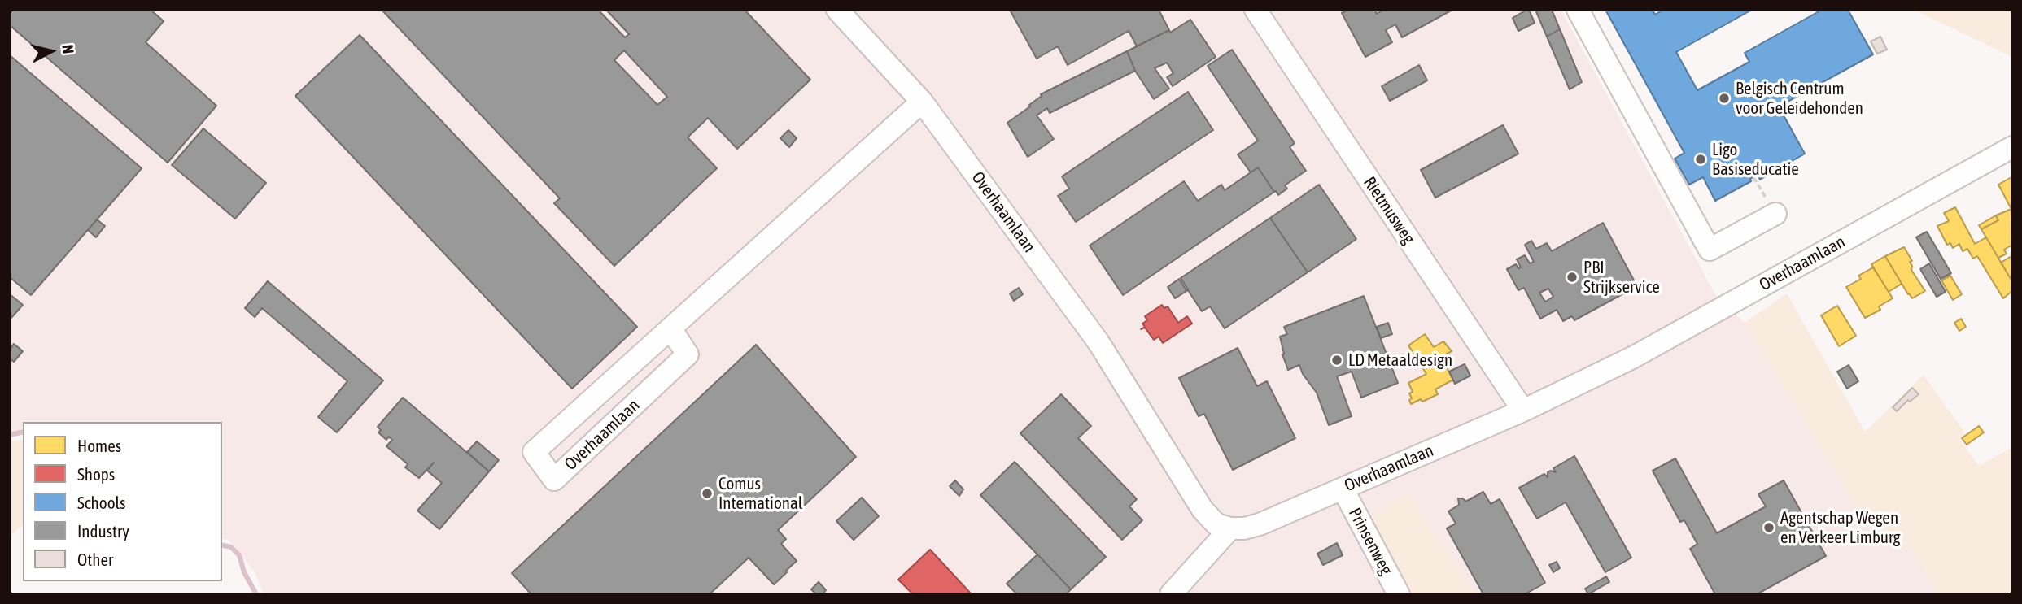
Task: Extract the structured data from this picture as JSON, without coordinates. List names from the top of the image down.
{
  "streets": {
    "street": ["Rietmusweg", "Overhaamlaan", "Prinsenweg"]
  },
  "crossings": [
    ["Rietmusweg", "Overhaamlaan"],
    ["Overhaamlaan", "Prinsenweg"]
  ],
  "places": [
    "Belgisch Centrum voor Geleidehonden",
    "Ligo Basiseducatie",
    "PBI Strijkservice",
    "LD Metaaldesign",
    "Comus International",
    "Agentschap Wegen en Verkeer Limburg"
  ],
  "legend": [
    "Homes",
    "Shops",
    "Schools",
    "Industry",
    "Other"
  ],
  "north": "right"
}
